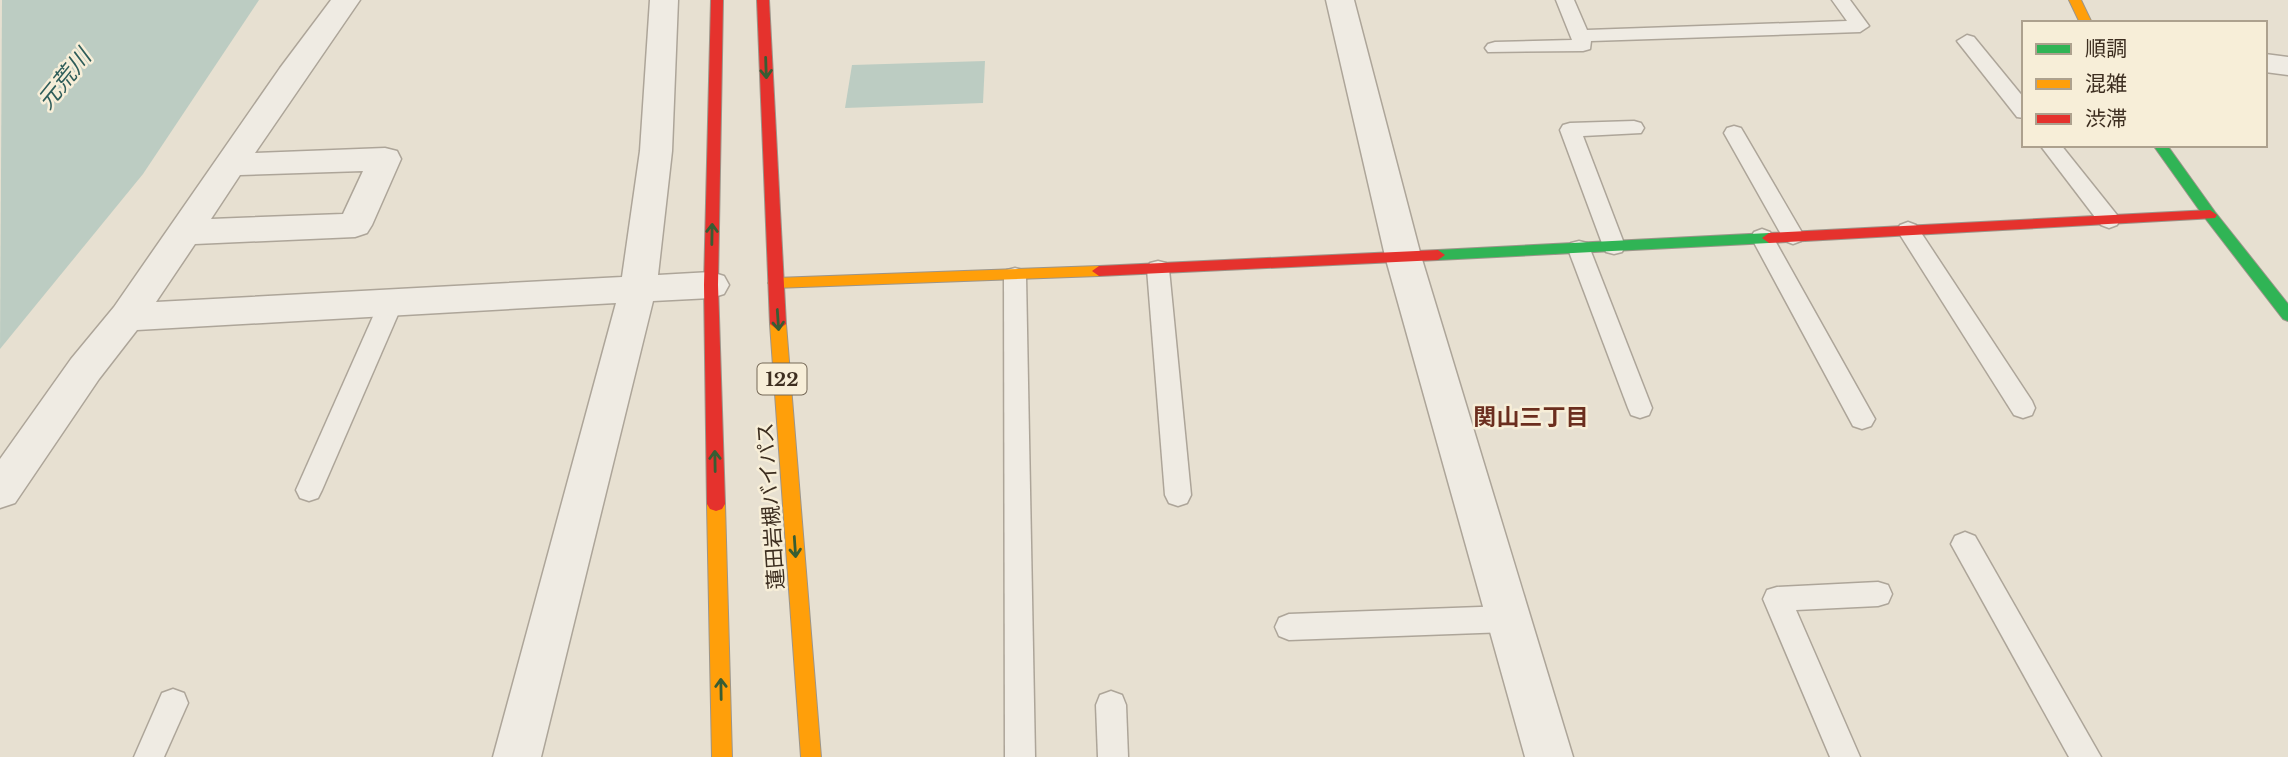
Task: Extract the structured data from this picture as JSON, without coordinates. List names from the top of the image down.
{
  "streets": {
    "main road": ["122", "蓮田岩槻バイパス"]
  },
  "districts": ["関山三丁目"],
  "water": ["元荒川"],
  "legend": ["順調", "混雑", "渋滞"]
}
